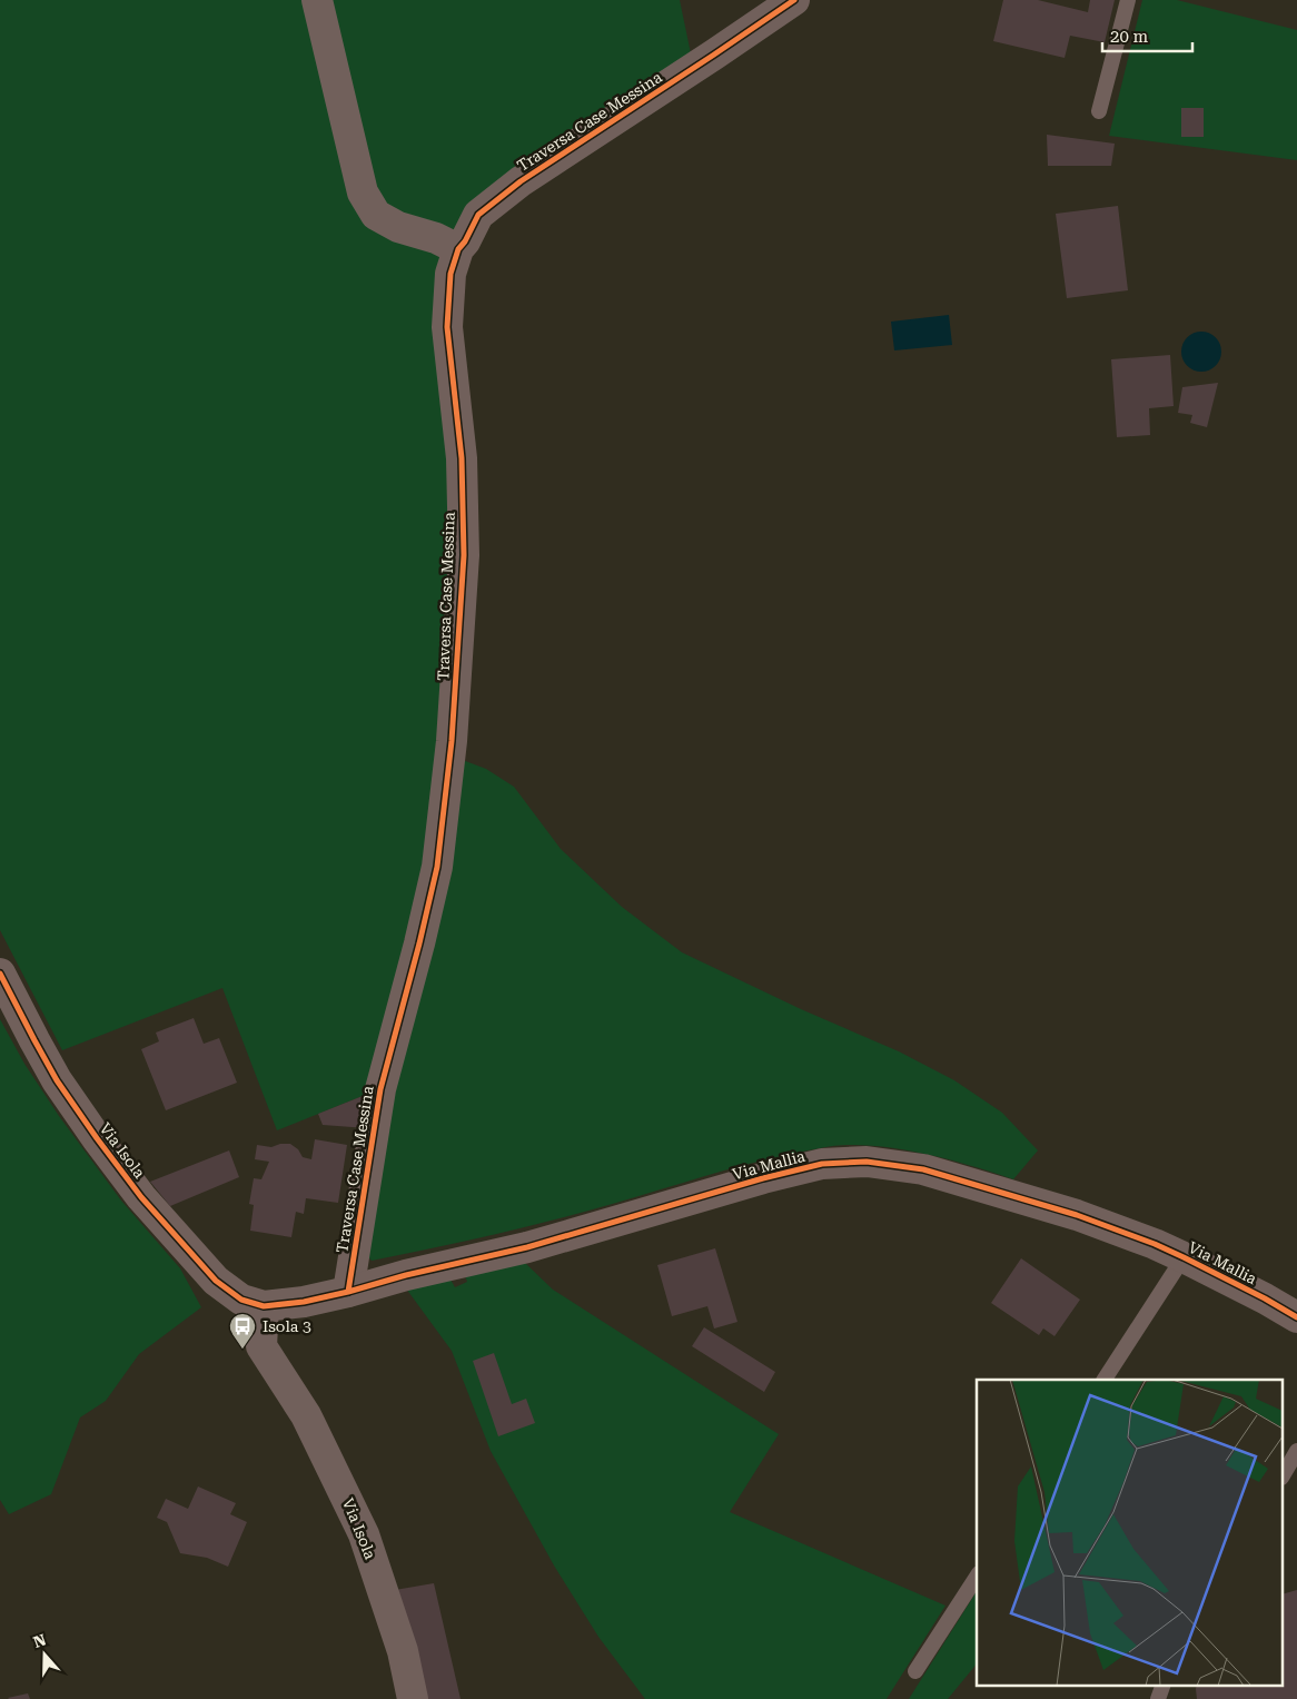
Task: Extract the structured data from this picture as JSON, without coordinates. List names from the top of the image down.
{
  "streets": {
    "street": ["Traversa Case Messina", "Via Isola", "Via Mallia"]
  },
  "crossings": [
    ["Traversa Case Messina", "Via Mallia"],
    ["Via Isola", "Via Mallia"]
  ],
  "places": {
    "bus stop": ["Isola 3"]
  },
  "scale_bar": "20 m",
  "north": "top"
}
